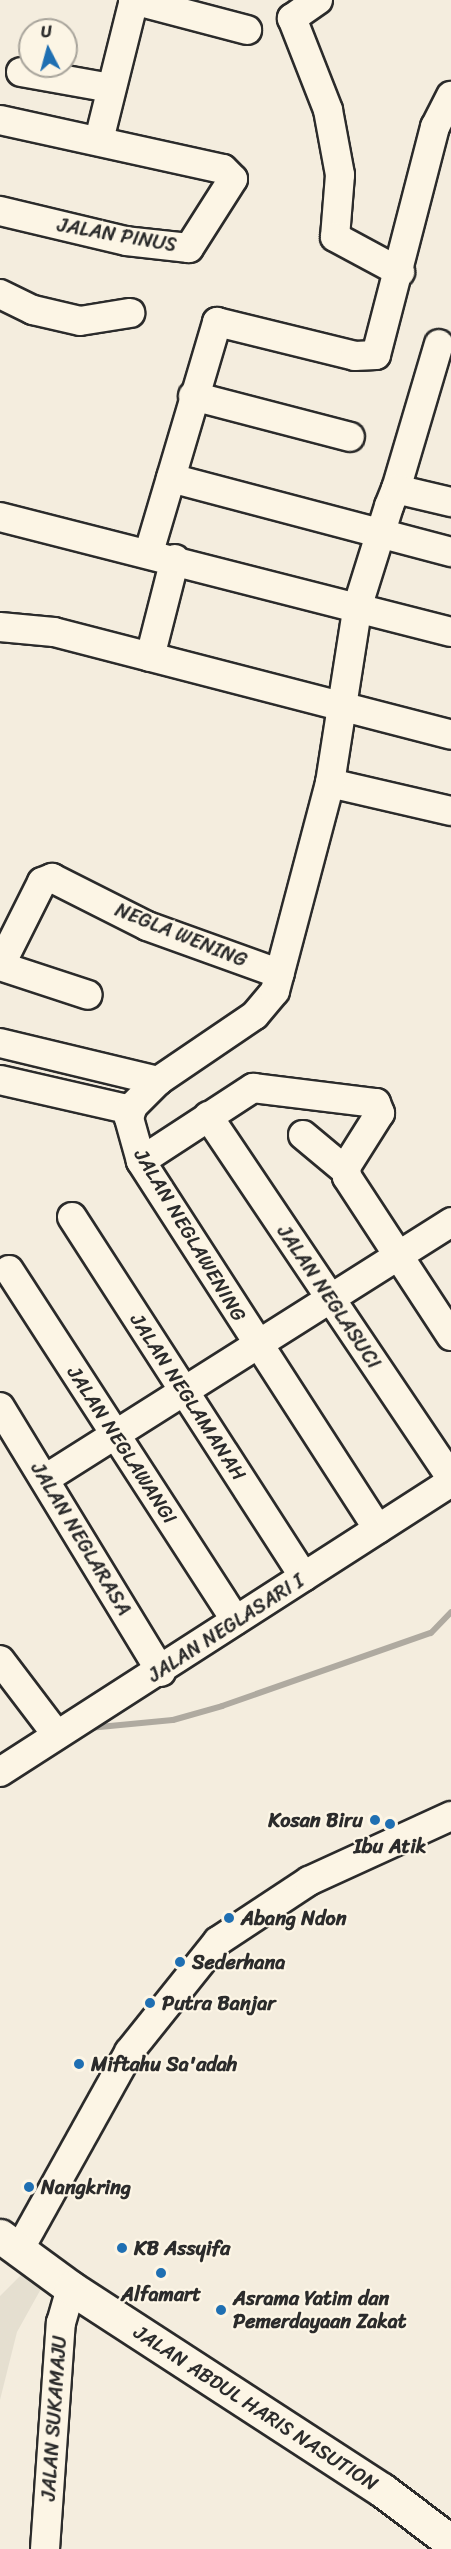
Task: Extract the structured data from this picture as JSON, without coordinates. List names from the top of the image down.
{
  "streets": {
    "highway": ["JALAN ABDUL HARIS NASUTION"],
    "street": [
      "JALAN PINUS",
      "NEGLA WENING",
      "JALAN NEGLAWENING",
      "JALAN NEGLASUCI",
      "JALAN NEGLAMANAH",
      "JALAN NEGLAWANGI",
      "JALAN NEGLARASA",
      "JALAN NEGLASARI I",
      "JALAN SUKAMAJU"
    ]
  },
  "crossings": [
    ["JALAN NEGLAWENING", "JALAN NEGLASARI I"],
    ["JALAN NEGLASUCI", "JALAN NEGLASARI I"],
    ["JALAN NEGLAMANAH", "JALAN NEGLASARI I"],
    ["JALAN NEGLAWANGI", "JALAN NEGLASARI I"],
    ["JALAN NEGLARASA", "JALAN NEGLASARI I"],
    ["JALAN ABDUL HARIS NASUTION", "JALAN SUKAMAJU"]
  ],
  "places": [
    "Kosan Biru",
    "Ibu Atik",
    "Abang Ndon",
    "Sederhana",
    "Putra Banjar",
    "Miftahu Sa'adah",
    "Nangkring",
    "KB Assyifa",
    "Alfamart",
    "Asrama Yatim dan Pemerdayaan Zakat"
  ],
  "north": "top"
}
